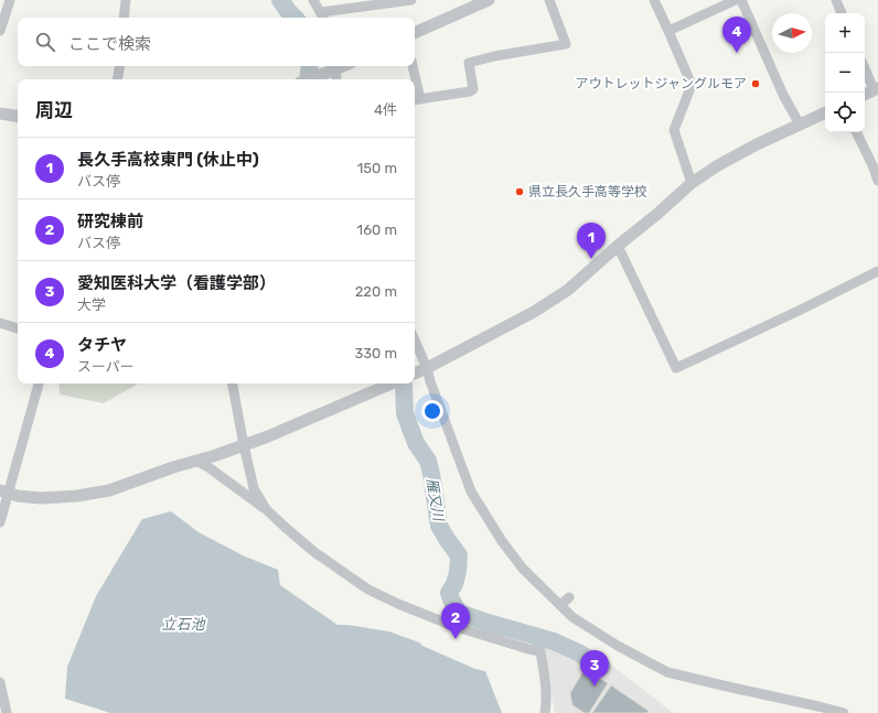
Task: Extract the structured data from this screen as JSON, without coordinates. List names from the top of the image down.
{
  "water": ["雁又川", "立石池"],
  "places": ["アウトレットジャングルモア", "県立長久手高等学校"],
  "north": "right",
  "page": {
    "map_buttons": ["+", "−"],
    "pins": [
      "4",
      "1",
      "2",
      "3"
    ],
    "search": "ここで検索",
    "heading": ["周辺", "4件"],
    "list": [
      {
        "mark": "1",
        "name": "長久手高校東門 (休止中)",
        "note": "バス停",
        "value": "150 m"
      },
      {
        "mark": "2",
        "name": "研究棟前",
        "note": "バス停",
        "value": "160 m"
      },
      {
        "mark": "3",
        "name": "愛知医科大学（看護学部）",
        "note": "大学",
        "value": "220 m"
      },
      {
        "mark": "4",
        "name": "タチヤ",
        "note": "スーパー",
        "value": "330 m"
      }
    ]
  }
}
